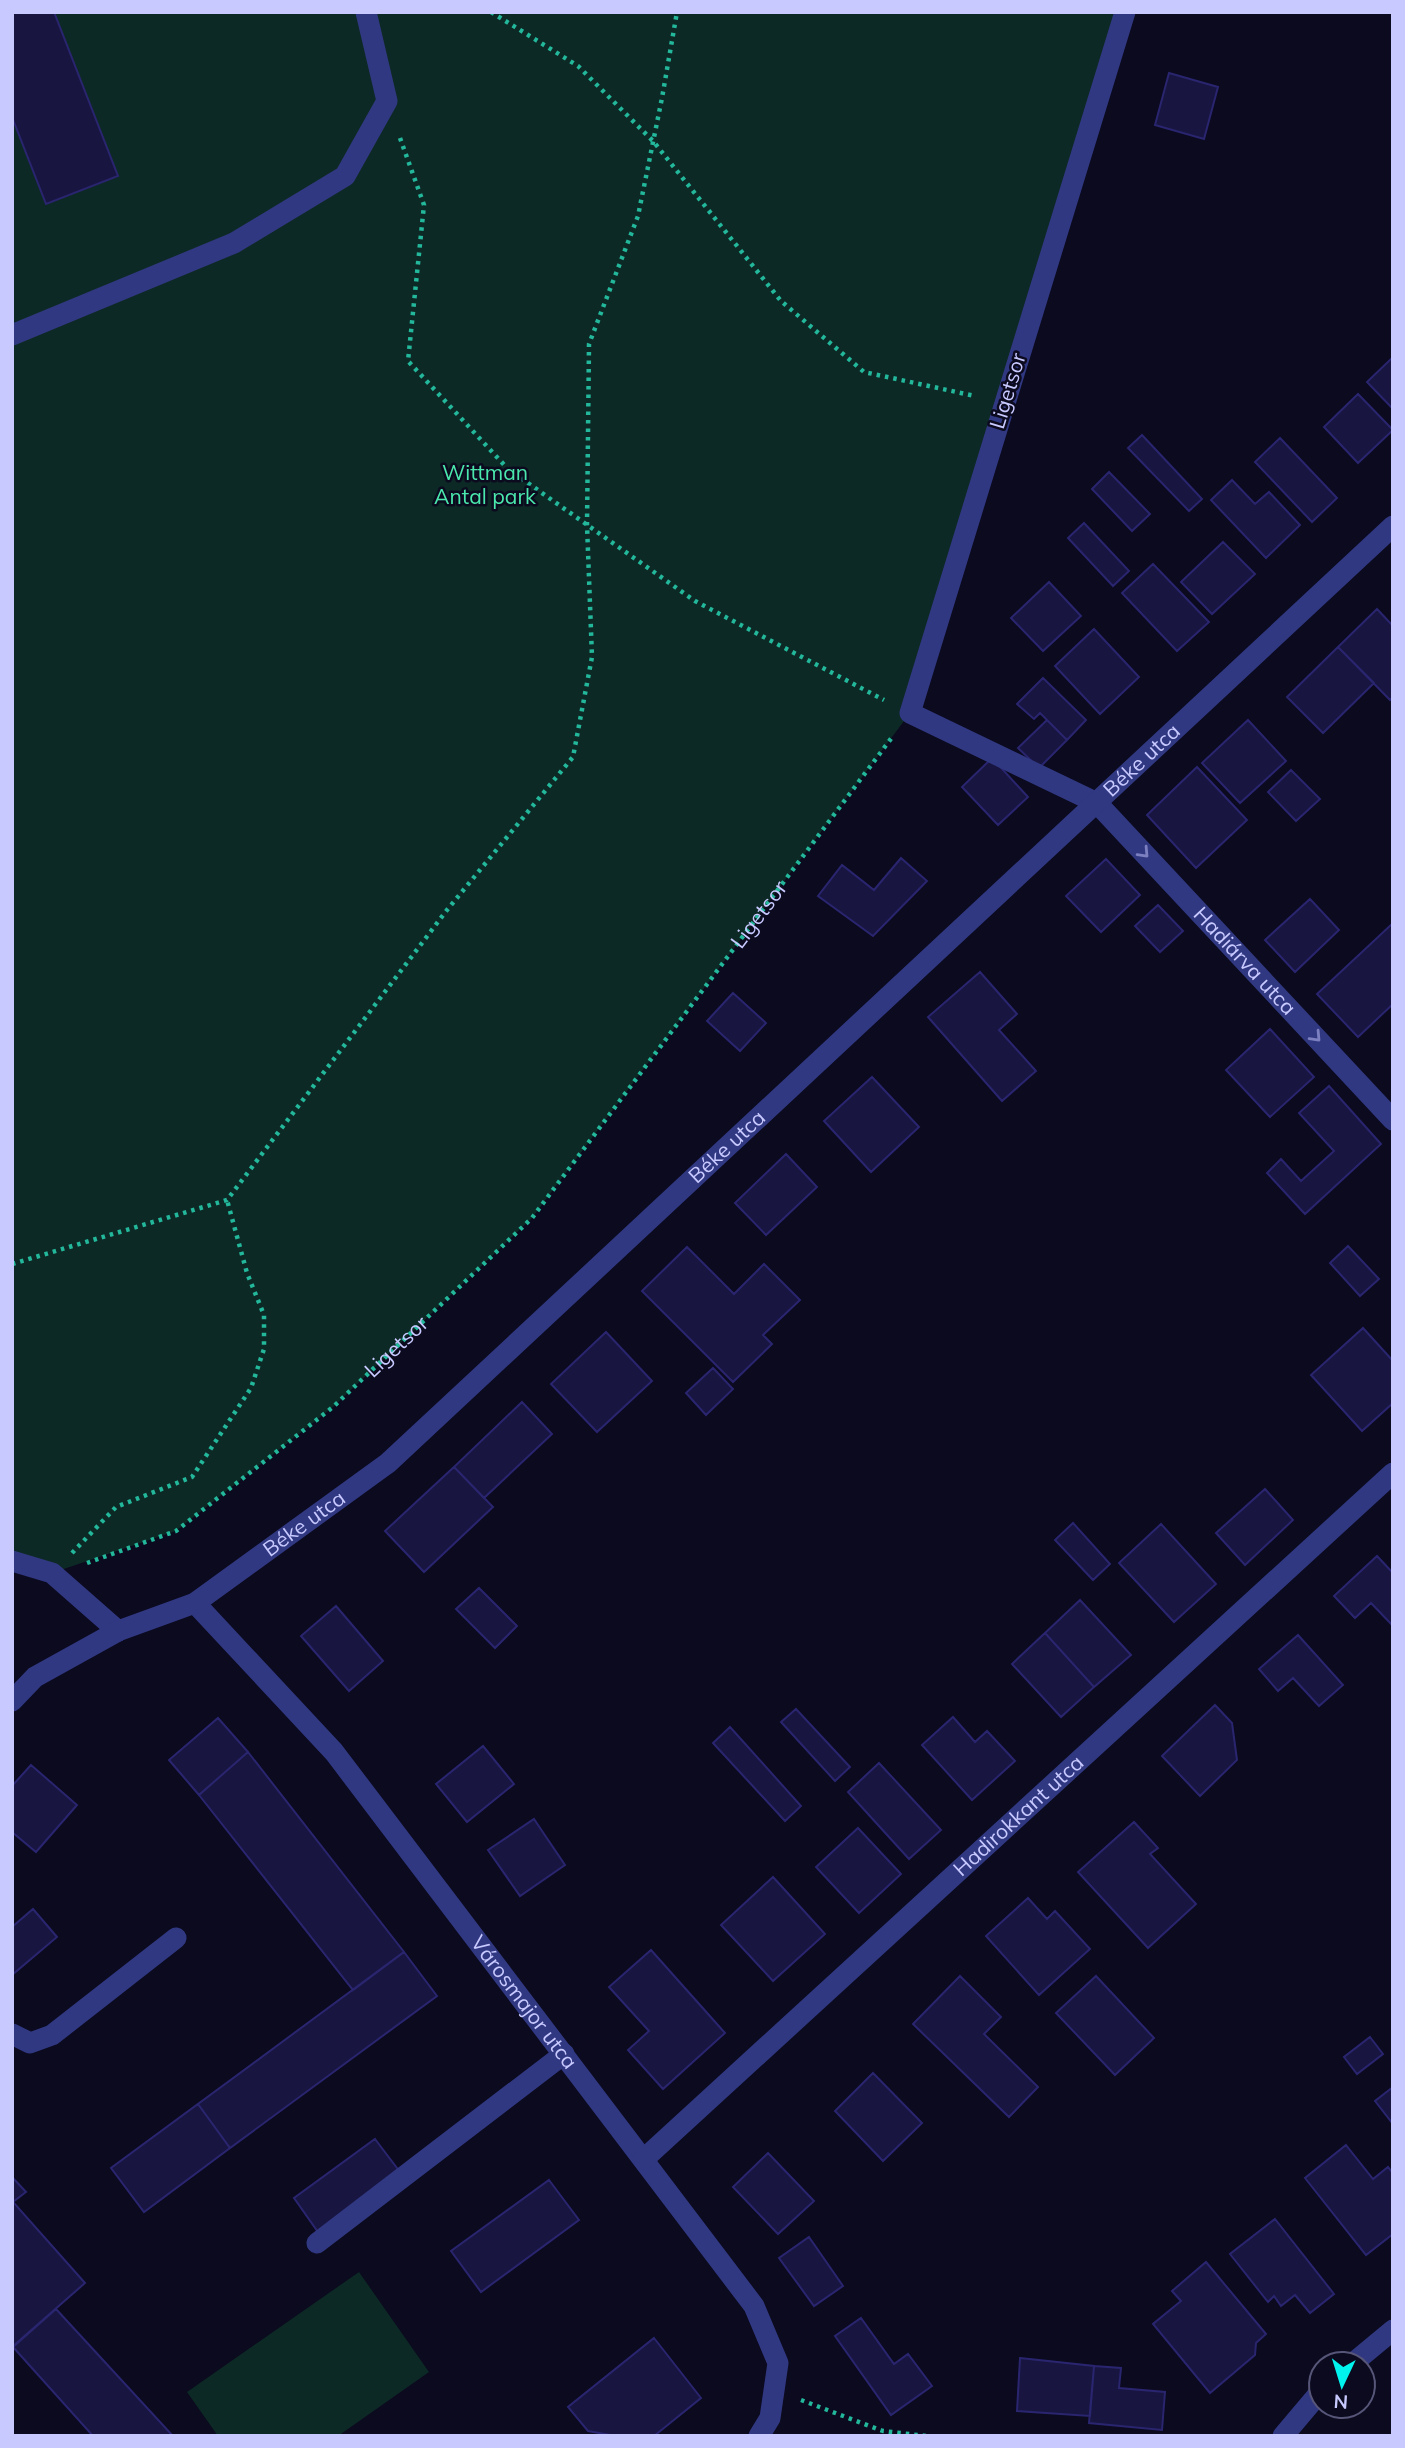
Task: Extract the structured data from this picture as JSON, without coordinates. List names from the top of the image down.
{
  "streets": {
    "street": [
      "Ligetsor",
      "Béke utca",
      "Hadiárva utca",
      "Hadirokkant utca",
      "Városmajor utca"
    ]
  },
  "crossings": [
    ["Béke utca", "Hadiárva utca"],
    ["Béke utca", "Városmajor utca"],
    ["Hadirokkant utca", "Városmajor utca"]
  ],
  "one_way": ["Hadiárva utca"],
  "parks": ["Wittman Antal park"],
  "north": "bottom"
}
